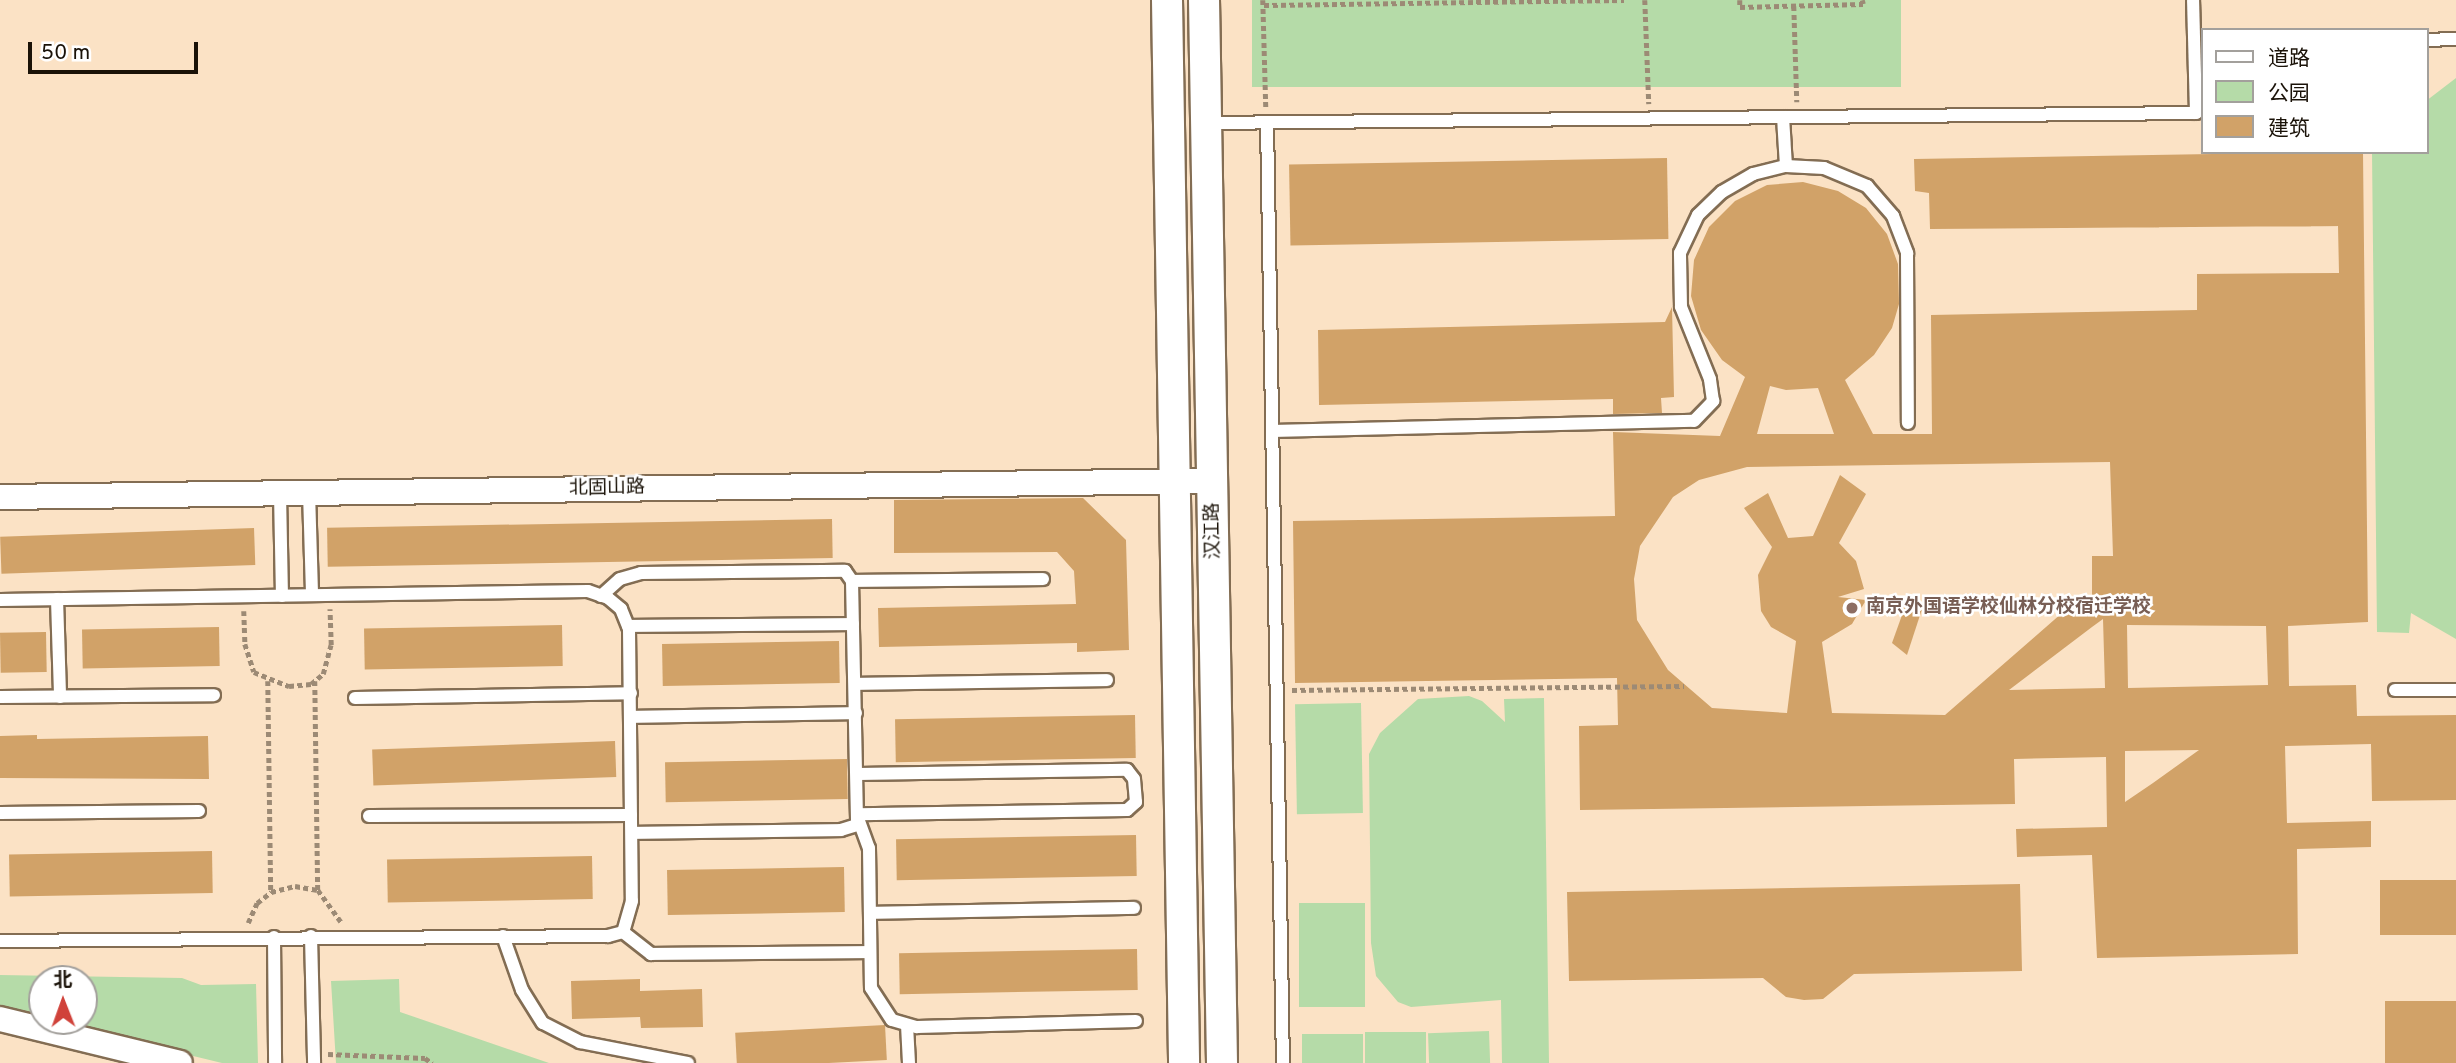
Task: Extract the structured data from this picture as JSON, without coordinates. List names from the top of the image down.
{
  "streets": {
    "street": ["北固山路", "汉江路"]
  },
  "crossings": [
    ["北固山路", "汉江路"]
  ],
  "places": ["南京外国语学校仙林分校宿迁学校"],
  "legend": ["道路", "公园", "建筑"],
  "scale_bar": "50 m",
  "north": "top"
}
